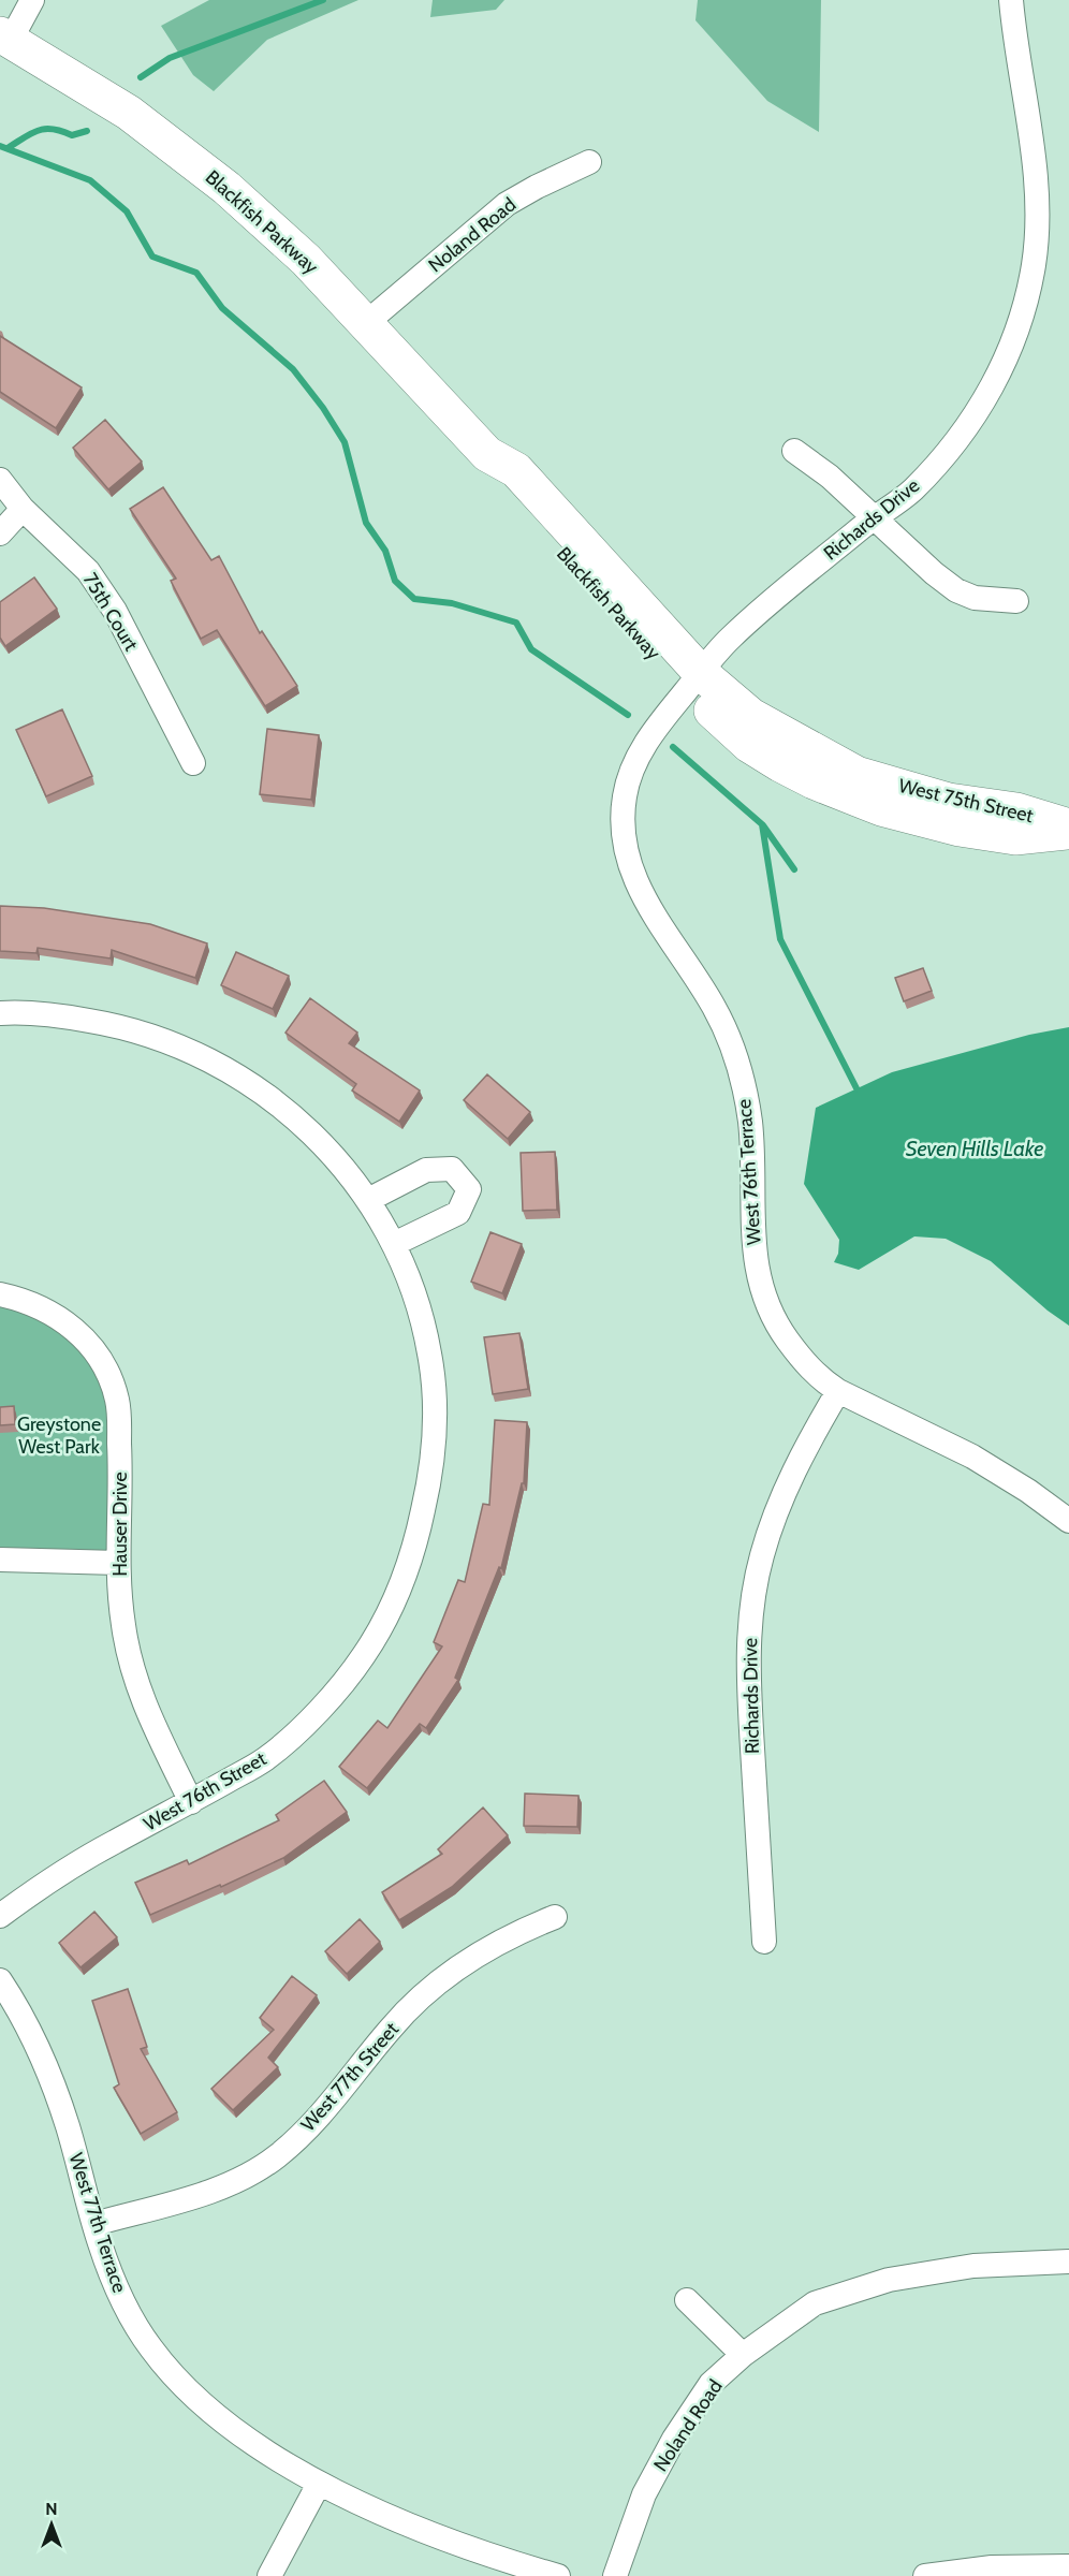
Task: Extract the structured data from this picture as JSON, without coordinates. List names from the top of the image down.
{
  "streets": {
    "main road": ["Blackfish Parkway", "West 75th Street"],
    "street": [
      "Noland Road",
      "Richards Drive",
      "75th Court",
      "West 76th Terrace",
      "Hauser Drive",
      "West 76th Street",
      "West 77th Street",
      "West 77th Terrace"
    ]
  },
  "crossings": [
    ["Blackfish Parkway", "Noland Road"],
    ["Blackfish Parkway", "Richards Drive"],
    ["Blackfish Parkway", "West 75th Street"],
    ["Blackfish Parkway", "West 76th Terrace"],
    ["Richards Drive", "West 75th Street"],
    ["Richards Drive", "West 76th Terrace"],
    ["West 75th Street", "West 76th Terrace"],
    ["Hauser Drive", "West 76th Street"],
    ["West 77th Street", "West 77th Terrace"]
  ],
  "water": ["Seven Hills Lake"],
  "parks": ["Greystone West Park"],
  "north": "top"
}
